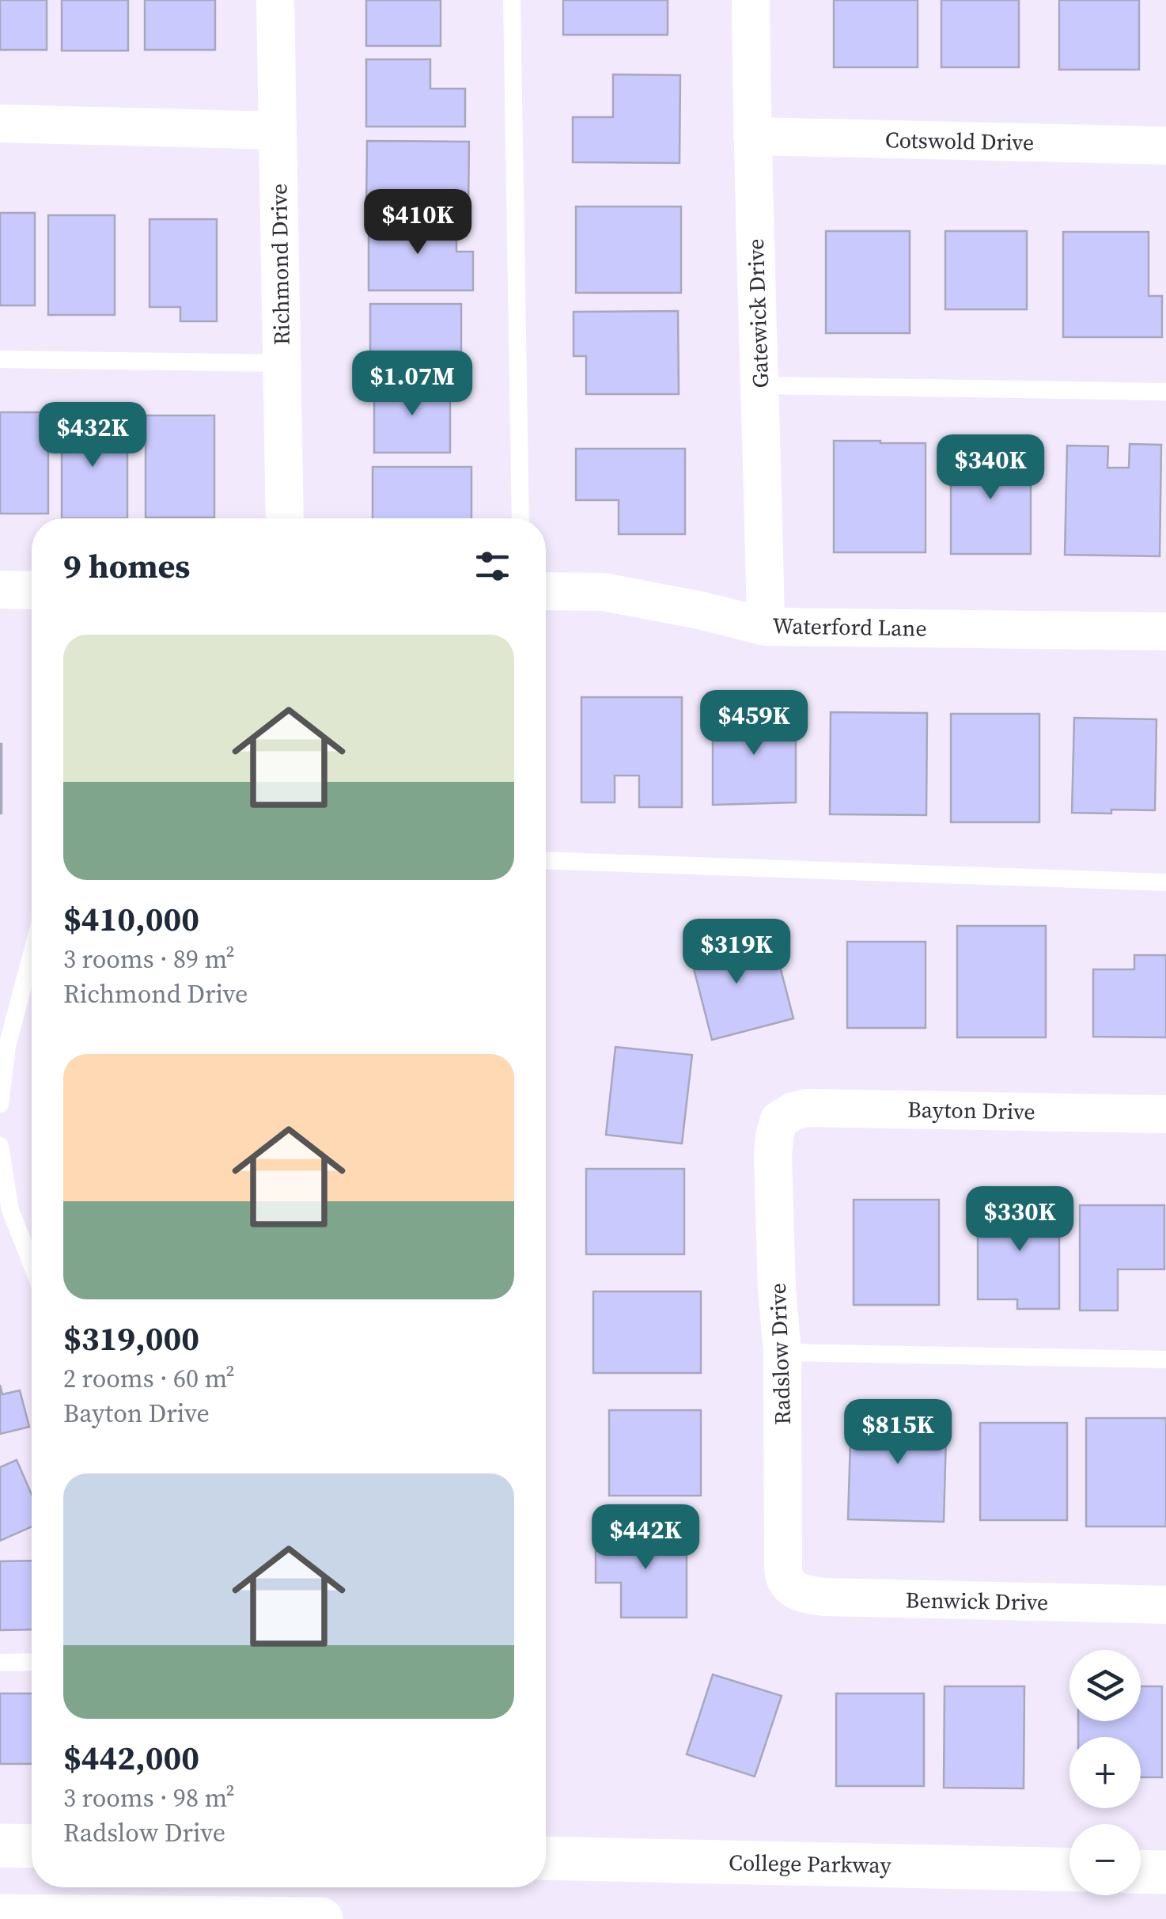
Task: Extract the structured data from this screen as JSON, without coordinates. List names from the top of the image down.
{
  "streets": {
    "main road": ["College Parkway"],
    "street": [
      "Cotswold Drive",
      "Richmond Drive",
      "Gatewick Drive",
      "Waterford Lane",
      "Bayton Drive",
      "Radslow Drive",
      "Benwick Drive"
    ]
  },
  "crossings": [
    ["Cotswold Drive", "Gatewick Drive"],
    ["Gatewick Drive", "Waterford Lane"],
    ["Bayton Drive", "Radslow Drive"],
    ["Radslow Drive", "Benwick Drive"]
  ],
  "page": {
    "price": [
      "$410K",
      "$1.07M",
      "$432K",
      "$340K",
      "$459K",
      "$319K",
      "$330K",
      "$815K",
      "$442K"
    ],
    "heading": "9 homes",
    "list": [
      {
        "name": "$410,000",
        "note": "3 rooms · 89 m² · Richmond Drive"
      },
      {
        "name": "$319,000",
        "note": "2 rooms · 60 m² · Bayton Drive"
      },
      {
        "name": "$442,000",
        "note": "3 rooms · 98 m² · Radslow Drive"
      }
    ],
    "map_buttons": ["+", "−"]
  }
}
